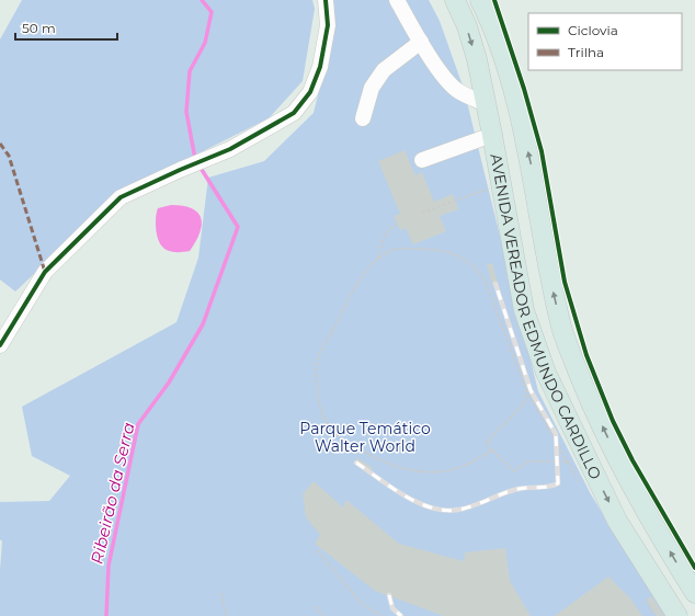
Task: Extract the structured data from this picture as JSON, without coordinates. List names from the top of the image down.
{
  "streets": {
    "main road": ["AVENIDA VEREADOR EDMUNDO CARDILLO"]
  },
  "water": ["Ribeirão da Serra"],
  "parks": ["Parque Temático Walter World"],
  "legend": ["Ciclovia", "Trilha"],
  "scale_bar": "50 m"
}
